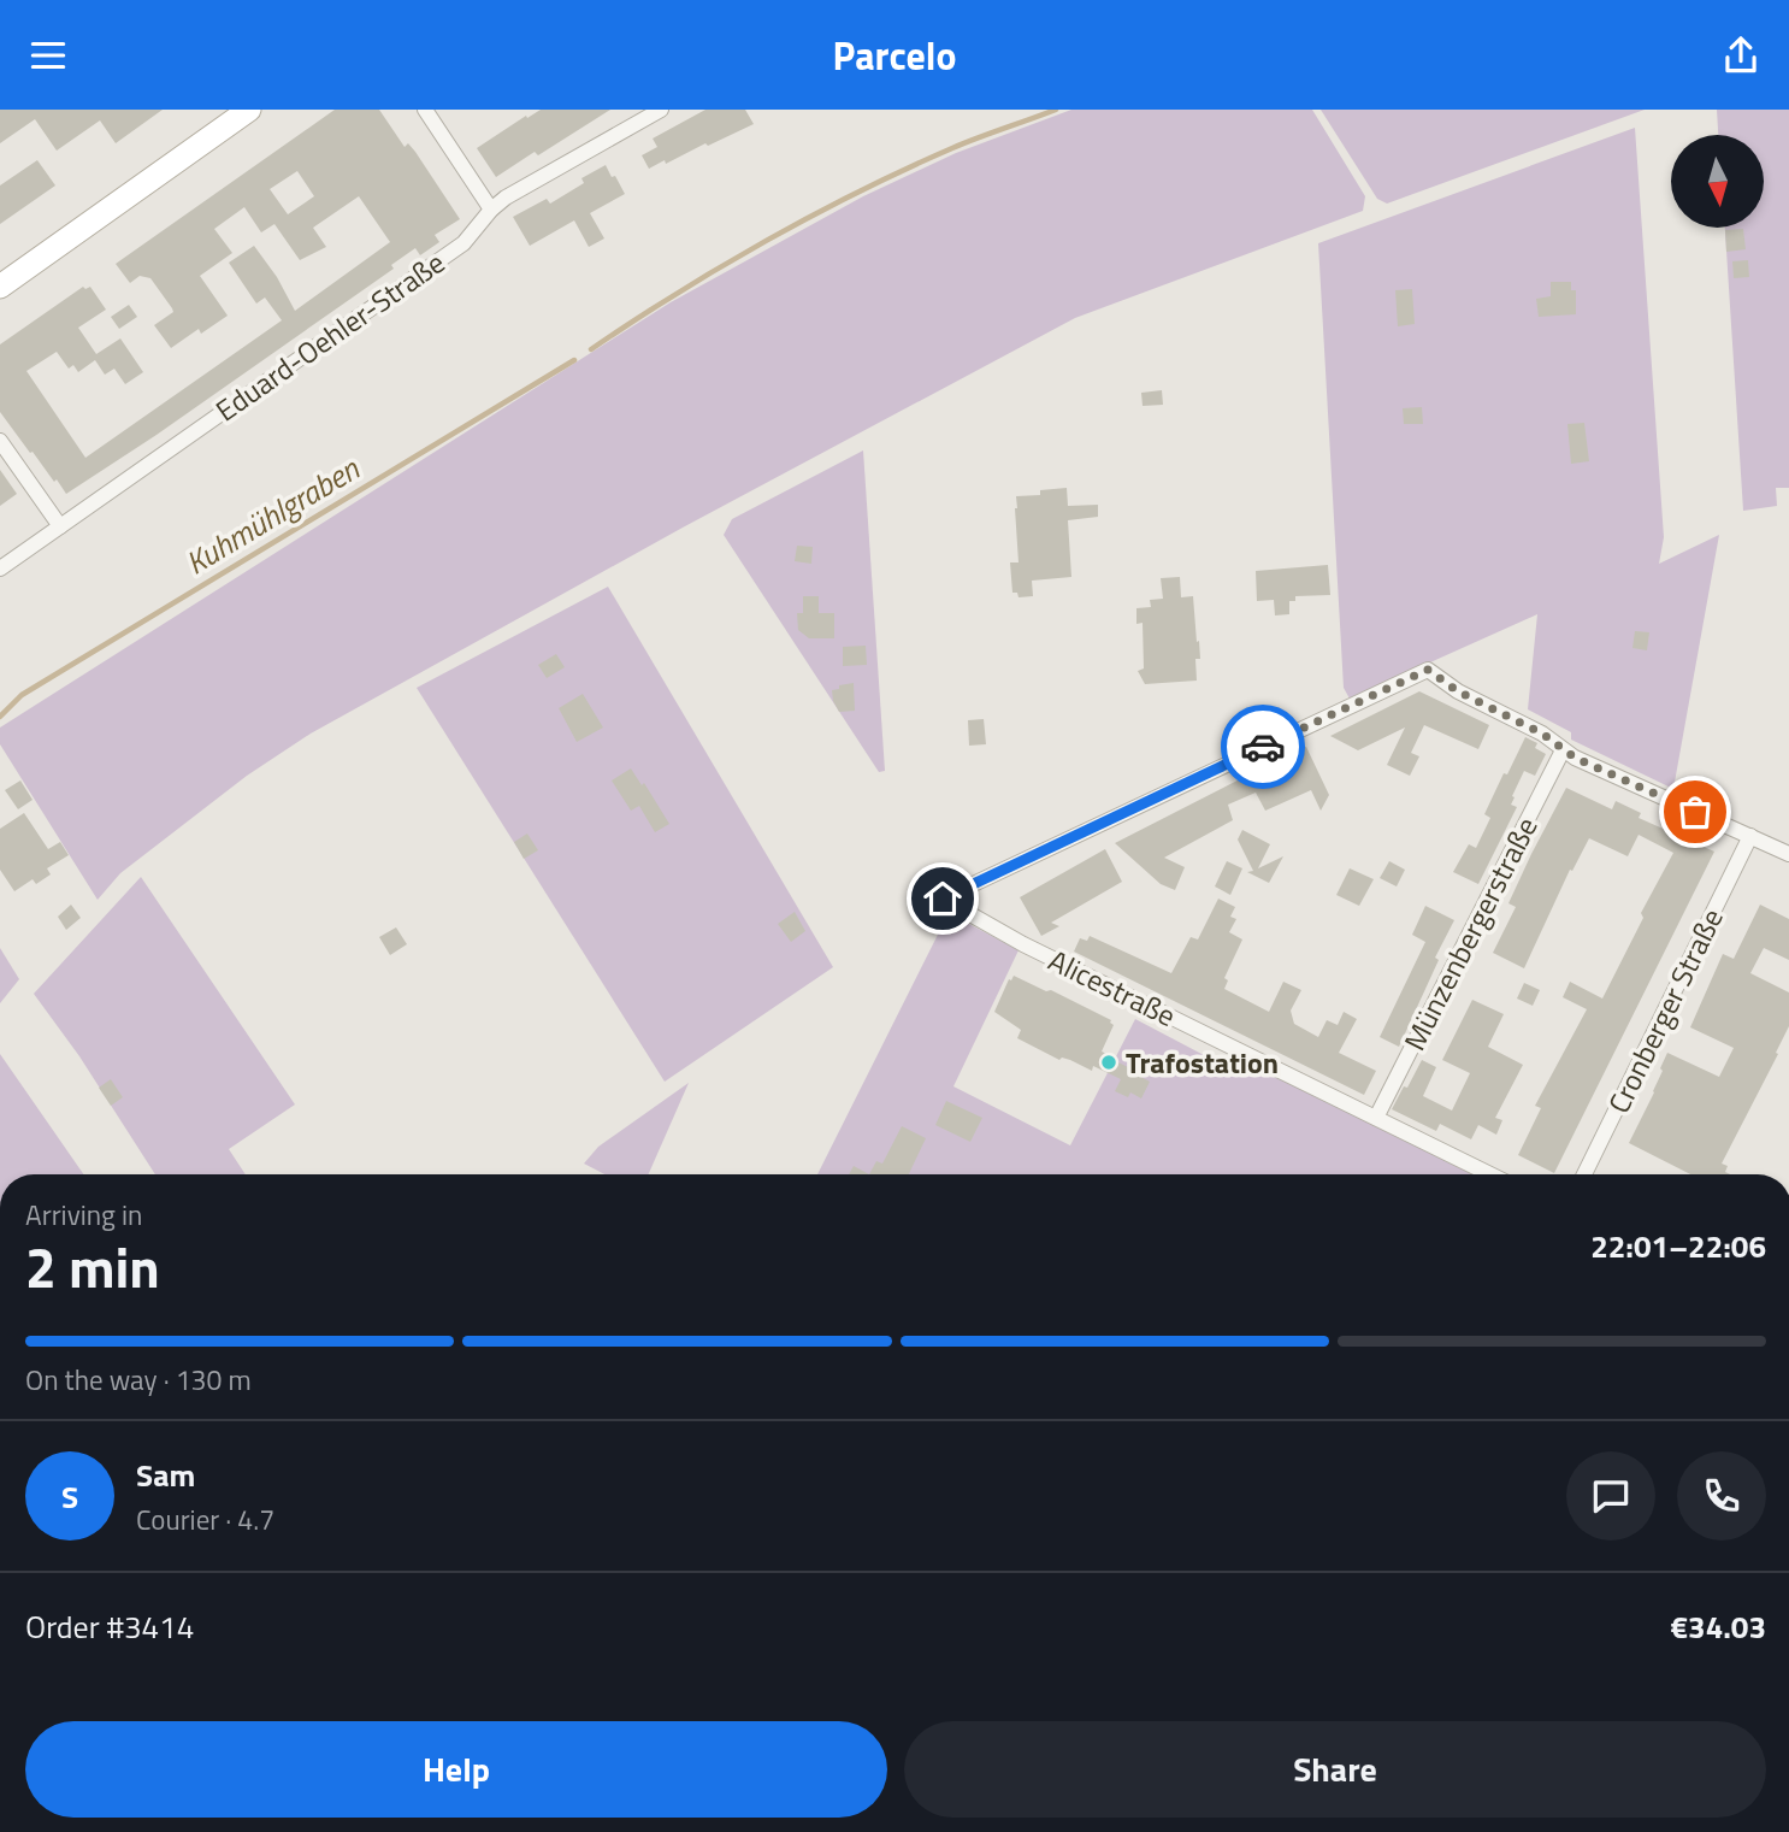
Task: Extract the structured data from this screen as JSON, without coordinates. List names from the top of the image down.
{
  "streets": {
    "street": [
      "Eduard-Oehler-Straße",
      "Münzenbergerstraße",
      "Alicestraße",
      "Cronberger Straße"
    ]
  },
  "crossings": [
    ["Münzenbergerstraße", "Alicestraße"]
  ],
  "water": ["Kuhmühlgraben"],
  "places": ["Trafostation"],
  "north": "bottom",
  "page": {
    "header": "Parcelo",
    "heading": ["2 min", "Arriving in", "22:01–22:06"],
    "panel": [
      "Sam",
      "Courier · 4.7",
      "Order #3414",
      "€34.03"
    ],
    "bar": "On the way · 130 m",
    "round": "S",
    "buttons": ["Help", "Share"]
  }
}
